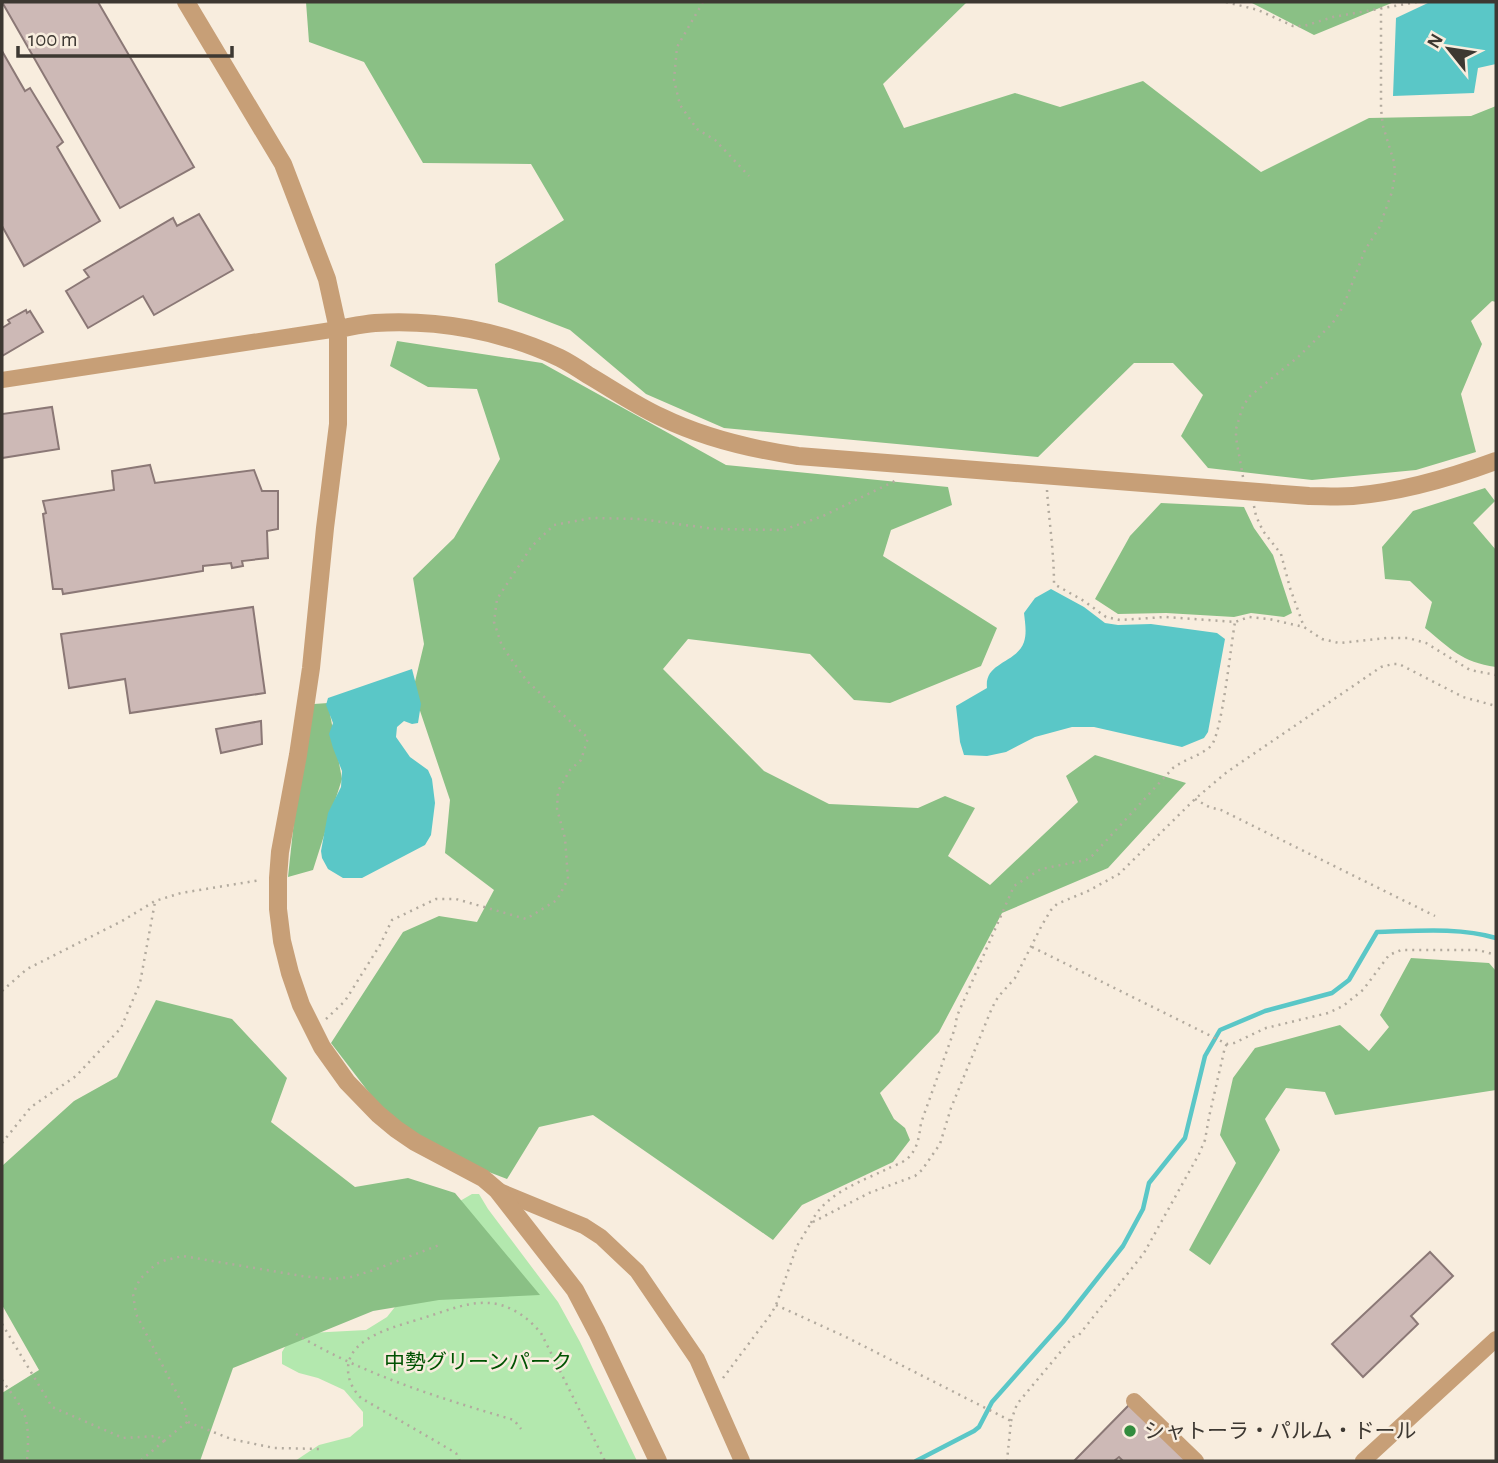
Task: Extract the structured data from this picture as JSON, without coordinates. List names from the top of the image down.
{
  "parks": ["中勢グリーンパーク"],
  "places": ["シャトーラ・パルム・ドール"],
  "scale_bar": "100 m",
  "north": "top left"
}
